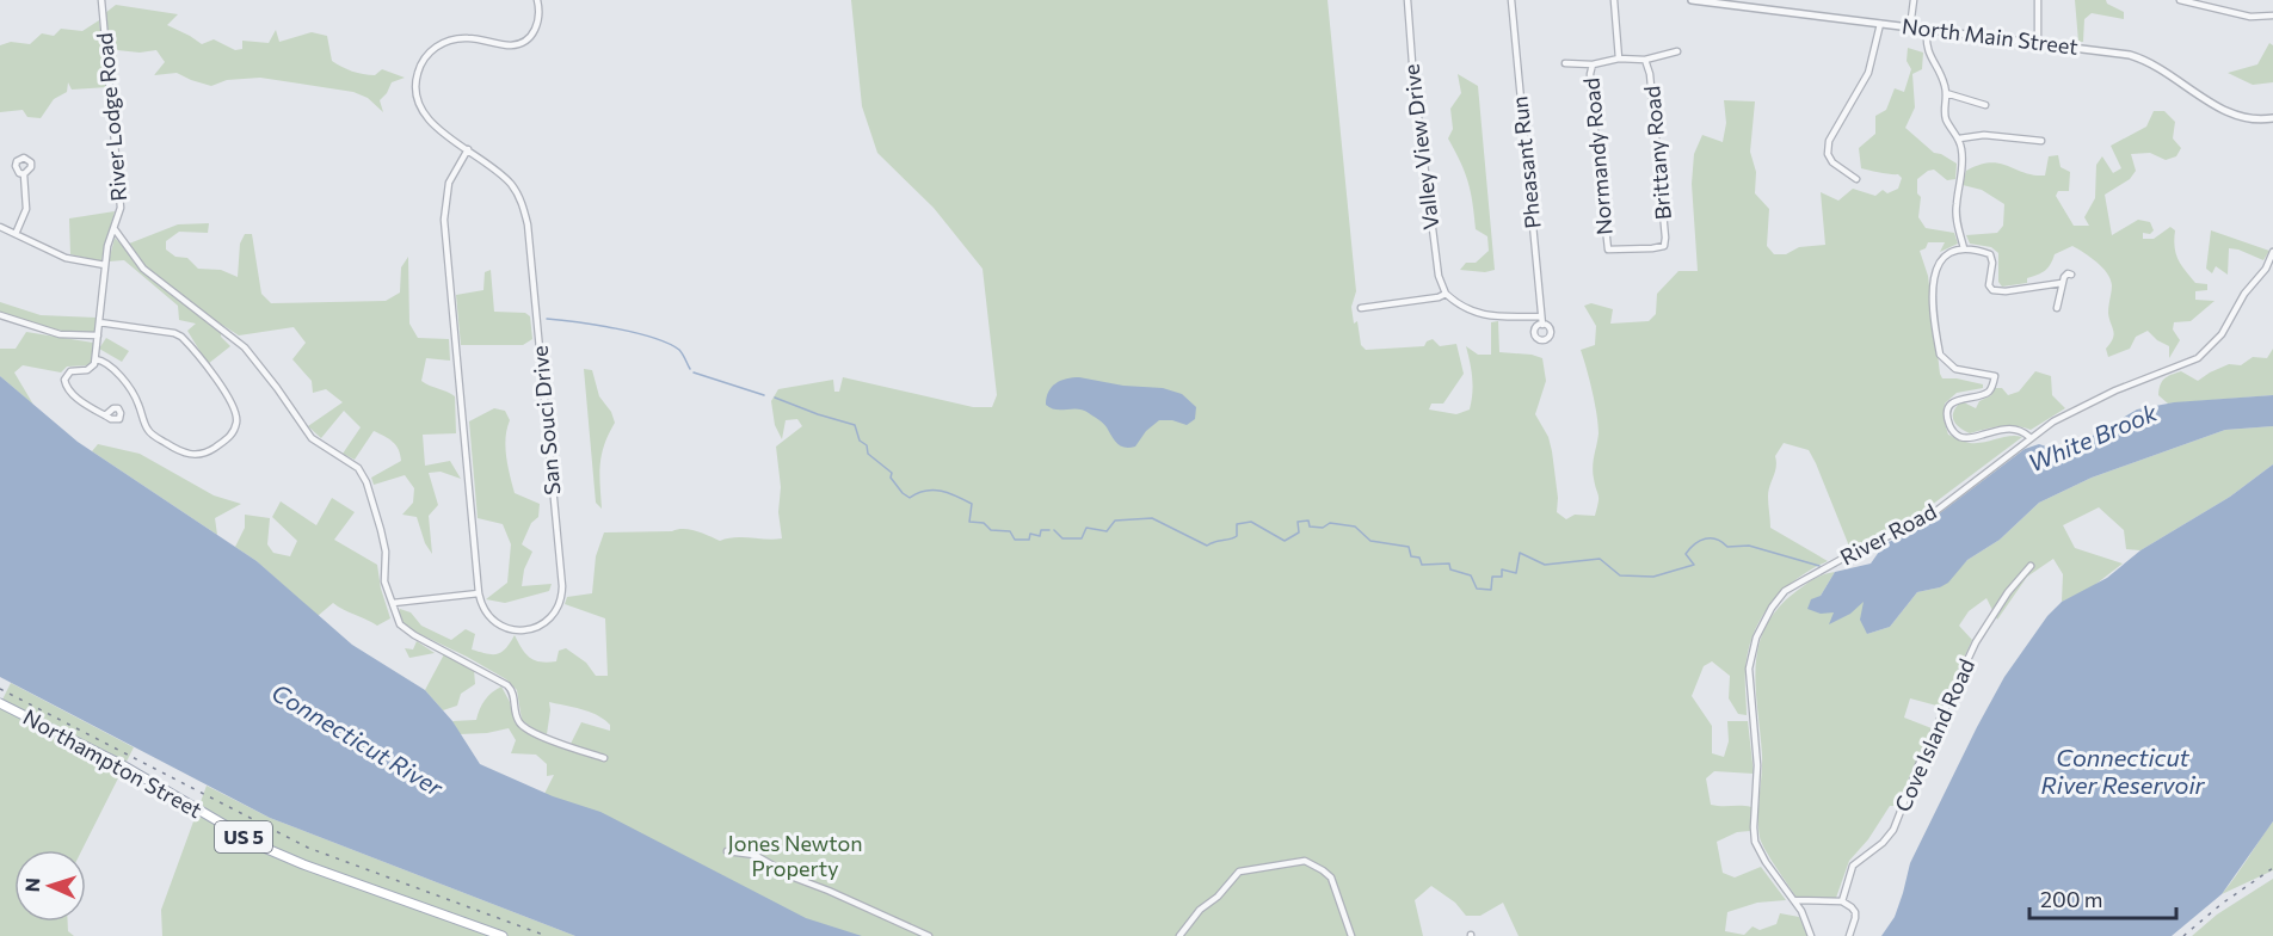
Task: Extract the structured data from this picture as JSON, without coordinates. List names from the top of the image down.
{
  "streets": {
    "main road": ["Northampton Street", "US 5"],
    "street": [
      "North Main Street",
      "River Lodge Road",
      "Valley View Drive",
      "Brittany Road",
      "Normandy Road",
      "Pheasant Run",
      "San Souci Drive",
      "River Road",
      "Cove Island Road"
    ]
  },
  "crossings": [
    ["Brittany Road", "Normandy Road"]
  ],
  "water": ["White Brook", "Connecticut River", "Connecticut River Reservoir"],
  "parks": ["Jones Newton Property"],
  "scale_bar": "200 m",
  "north": "left"
}
